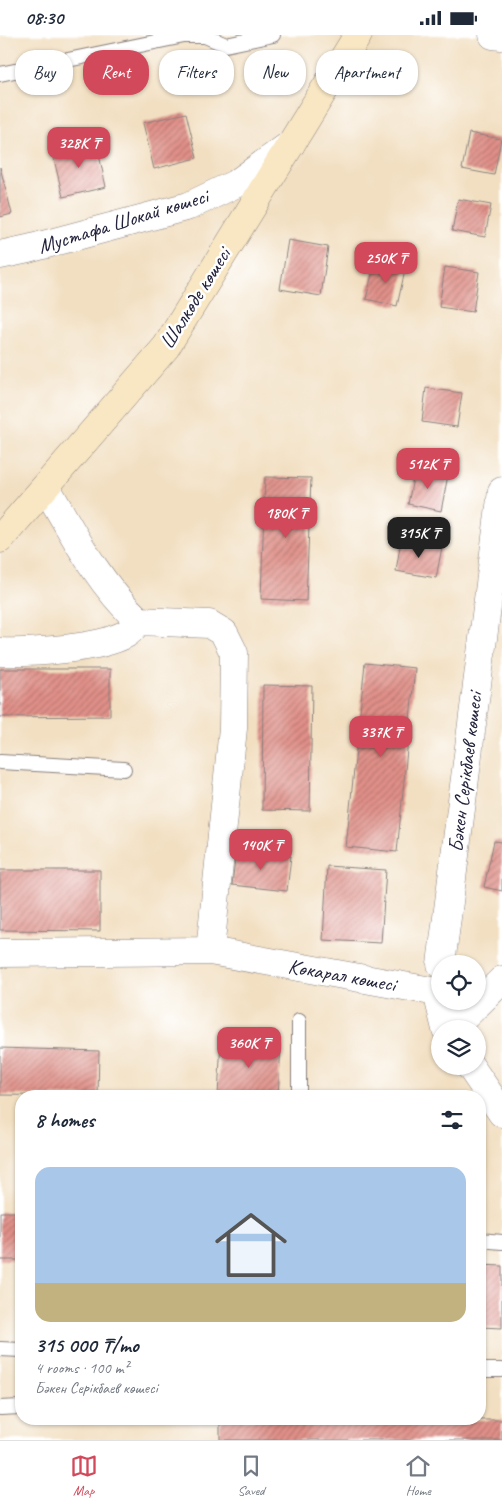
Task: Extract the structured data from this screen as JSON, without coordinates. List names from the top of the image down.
{
  "streets": {
    "street": [
      "Мустафа Шокай көшесі",
      "Шалкөде көшесі",
      "Бәкен Серікбаев көшесі",
      "Көкарал көшесі"
    ]
  },
  "crossings": [
    ["Мустафа Шокай көшесі", "Шалкөде көшесі"]
  ],
  "page": {
    "status": "08:30",
    "chip": [
      "Buy",
      "Rent",
      "Filters",
      "New",
      "Apartment"
    ],
    "price": [
      "328K ₸",
      "250K ₸",
      "512K ₸",
      "180K ₸",
      "315K ₸",
      "337K ₸",
      "140K ₸",
      "360K ₸"
    ],
    "heading": "8 homes",
    "list": [
      {
        "name": "315 000 ₸/mo",
        "note": "4 rooms · 100 m² · Бәкен Серікбаев көшесі"
      }
    ],
    "tabs": ["Map", "Saved", "Home"]
  }
}
